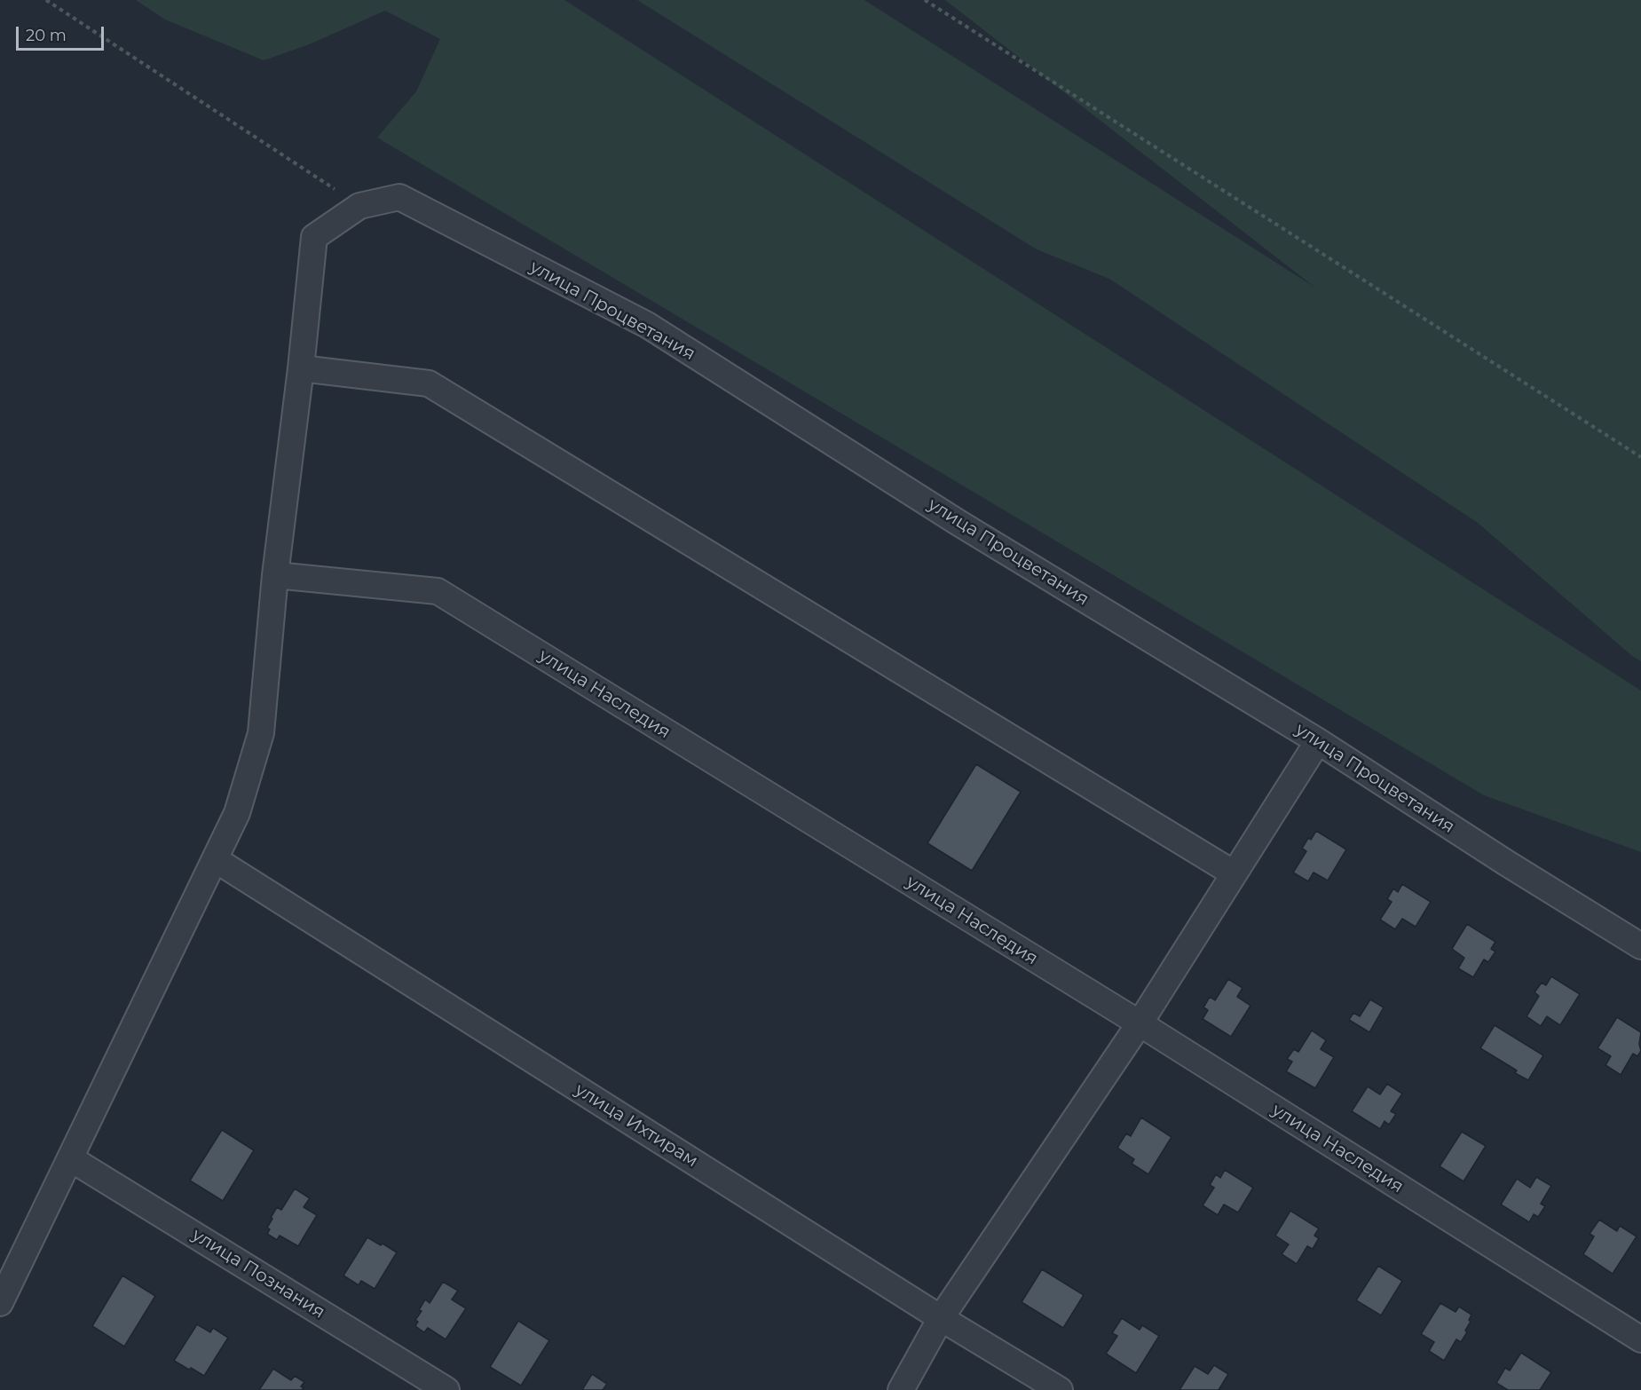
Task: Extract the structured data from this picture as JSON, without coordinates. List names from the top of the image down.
{
  "streets": {
    "street": [
      "улица Процветания",
      "улица Наследия",
      "улица Ихтирам",
      "улица Познания"
    ]
  },
  "scale_bar": "20 m"
}
